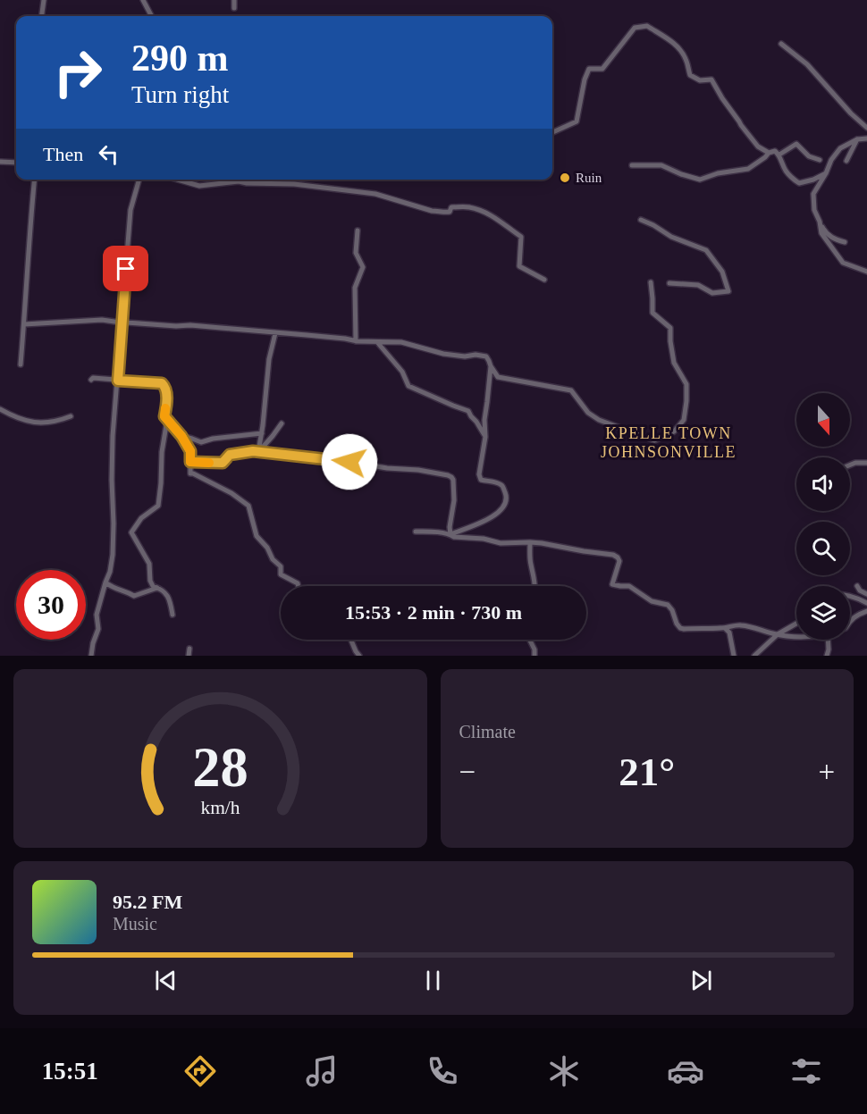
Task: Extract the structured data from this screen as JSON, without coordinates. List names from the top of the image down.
{
  "districts": ["KPELLE TOWN JOHNSONVILLE"],
  "places": ["Ruin"],
  "north": "bottom",
  "page": {
    "turn": ["290 m", "Turn right"],
    "then": "Then",
    "limit": "30",
    "trip": "15:53 · 2 min · 730 m",
    "tile": "Climate",
    "heat": ["−", "21°", "+"],
    "song": ["95.2 FM", "Music"],
    "tabs": "15:51",
    "gauge": ["28", "km/h"]
  }
}
